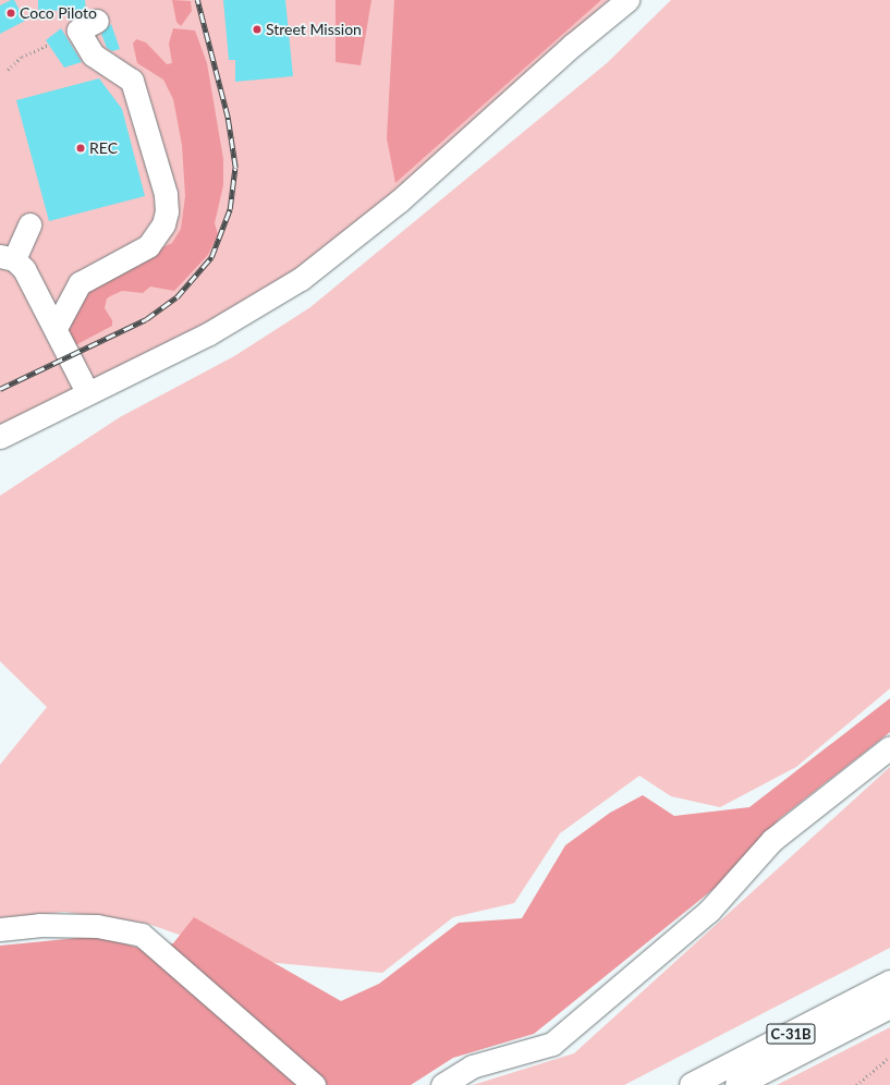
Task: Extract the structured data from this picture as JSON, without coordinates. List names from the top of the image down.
{
  "streets": {
    "highway": ["C-31B"]
  },
  "places": ["Coco Piloto", "Street Mission", "REC"]
}
